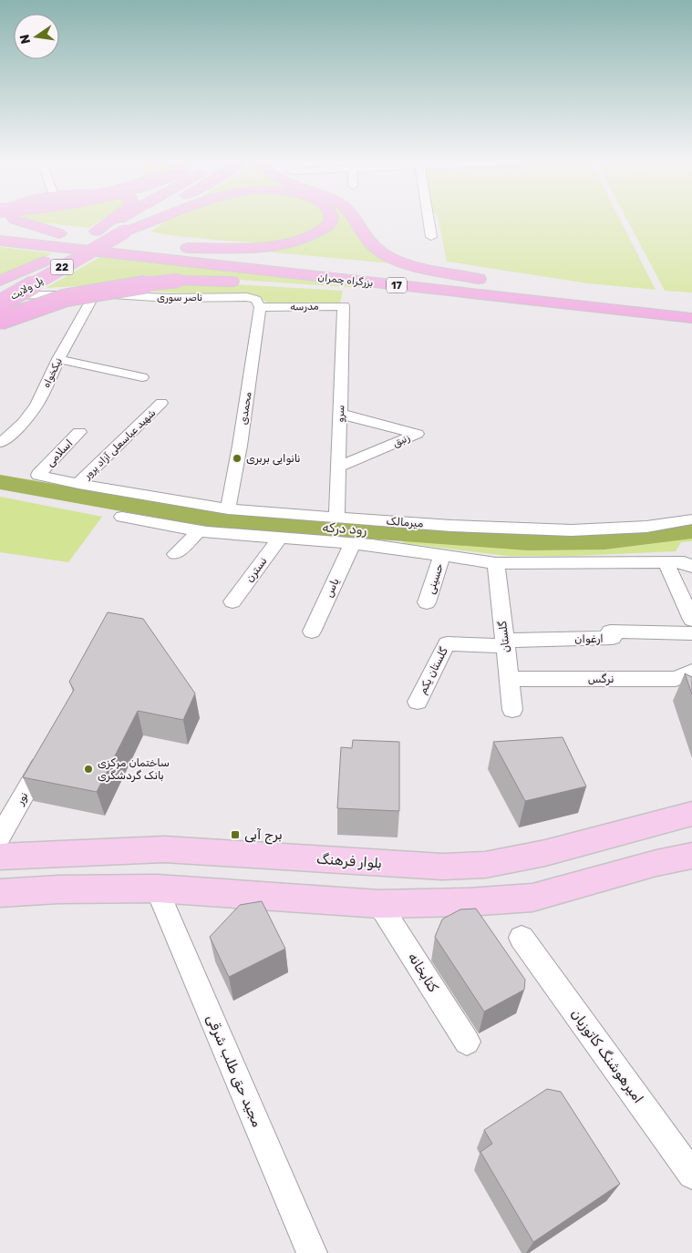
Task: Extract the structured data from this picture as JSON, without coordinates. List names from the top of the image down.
{
  "streets": {
    "highway": [
      "22",
      "بزرگراه چمران",
      "17",
      "پل ولایت"
    ],
    "main road": ["بلوار فرهنگ"],
    "street": [
      "ناصر سوری",
      "مدرسه",
      "نیکخواه",
      "محمدی",
      "سرو",
      "زنبق",
      "شهید عباسعلی آزاد پرور",
      "اسلامی",
      "میرمالک",
      "نسترن",
      "حسینی",
      "یاس",
      "گلستان",
      "ارغوان",
      "گلستان یکم",
      "نرگس",
      "نور",
      "کتابخانه",
      "امیرهوشنگ کاتوزیان",
      "مجید حق طلب شرقی"
    ]
  },
  "crossings": [
    ["22", "پل ولایت"],
    ["ناصر سوری", "مدرسه"],
    ["ناصر سوری", "نیکخواه"],
    ["ناصر سوری", "محمدی"],
    ["مدرسه", "محمدی"],
    ["مدرسه", "سرو"],
    ["محمدی", "میرمالک"],
    ["سرو", "زنبق"],
    ["سرو", "میرمالک"],
    ["شهید عباسعلی آزاد پرور", "میرمالک"],
    ["اسلامی", "میرمالک"],
    ["گلستان", "ارغوان"],
    ["گلستان", "گلستان یکم"],
    ["گلستان", "نرگس"],
    ["ارغوان", "گلستان یکم"]
  ],
  "water": ["رود درکه"],
  "places": {
    "other": ["نانوایی بربری", "ساختمان مرکزی بانک گردشگری"],
    "transit": ["برج آبی"]
  },
  "north": "left"
}
